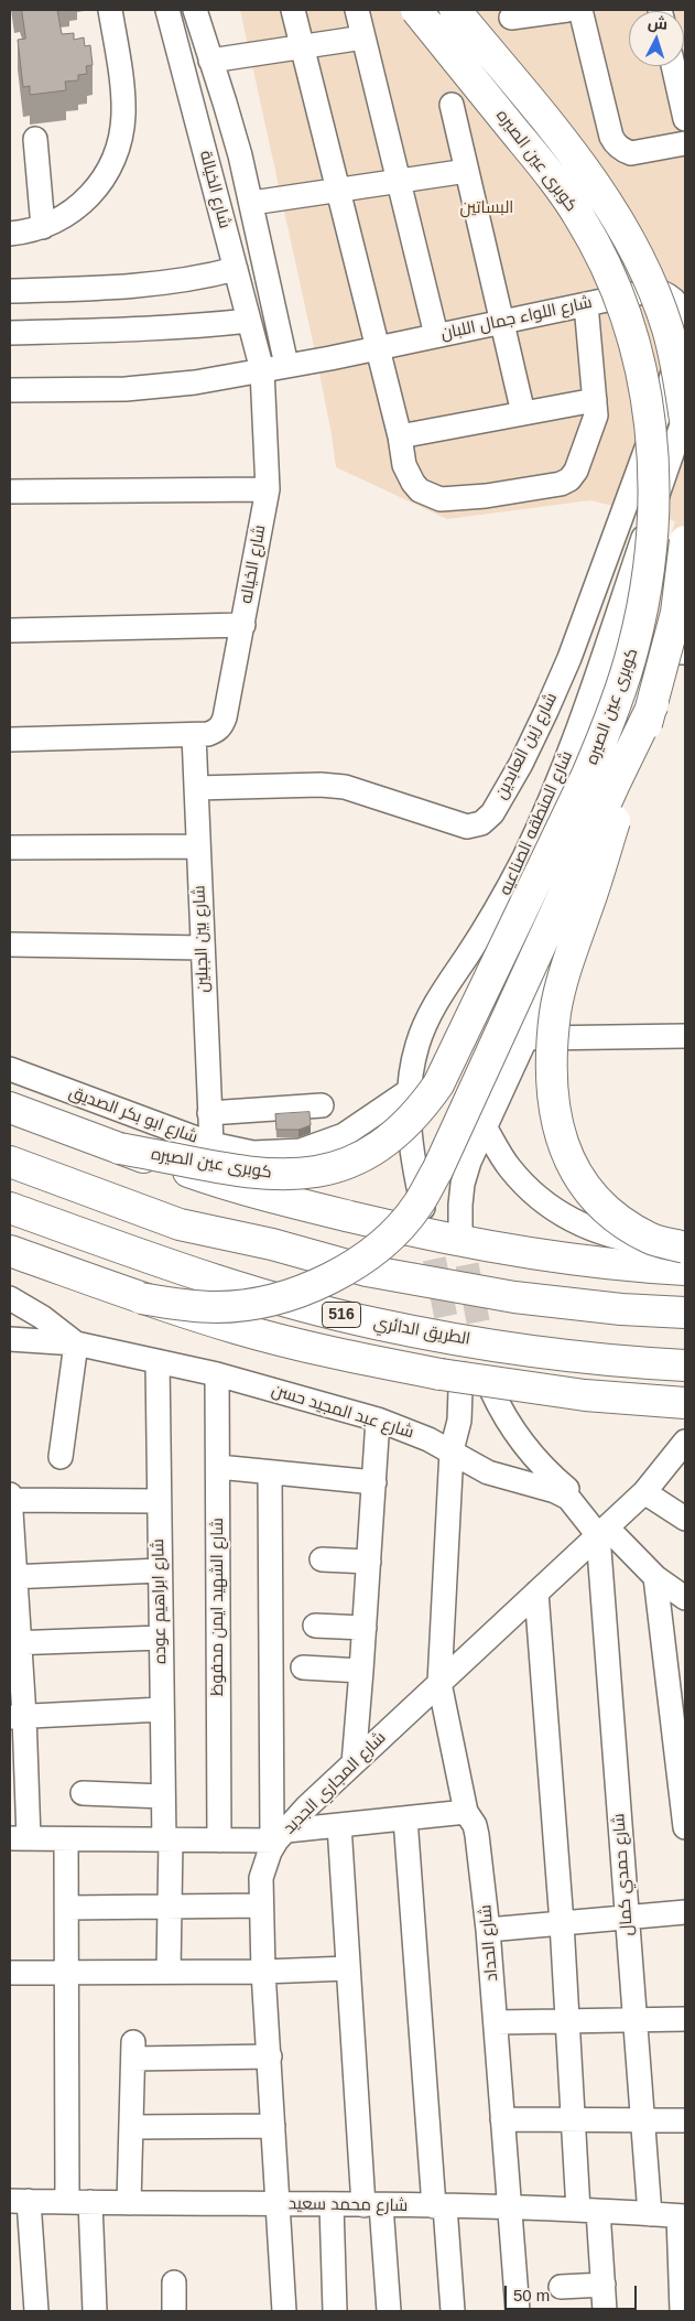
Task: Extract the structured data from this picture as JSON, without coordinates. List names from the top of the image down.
{
  "streets": {
    "highway": ["كوبرى عين الصيره", "516", "الطريق الدائري"],
    "street": [
      "شارع الخيالة",
      "شارع اللواء جمال اللبان",
      "شارع الخياله",
      "شارع زين العابدين",
      "شارع المنطقه الصناعيه",
      "شارع بين الجبلين",
      "شارع ابو بكر الصديق",
      "شارع عبد المجيد حسن",
      "شارع ابراهيم عوده",
      "شارع الشهيد ايمن محفوظ",
      "شارع المجاري الجديد",
      "شارع حمدي كمال",
      "شارع الحداد",
      "شارع محمد سعيد"
    ]
  },
  "crossings": [
    ["كوبرى عين الصيره", "شارع المنطقه الصناعيه"],
    ["شارع الخيالة", "شارع اللواء جمال اللبان"],
    ["شارع الخيالة", "شارع الخياله"],
    ["شارع اللواء جمال اللبان", "شارع الخياله"],
    ["شارع اللواء جمال اللبان", "شارع زين العابدين"],
    ["شارع الخياله", "شارع بين الجبلين"],
    ["شارع زين العابدين", "شارع بين الجبلين"],
    ["شارع المنطقه الصناعيه", "شارع ابو بكر الصديق"],
    ["شارع بين الجبلين", "شارع ابو بكر الصديق"],
    ["شارع عبد المجيد حسن", "شارع ابراهيم عوده"],
    ["شارع عبد المجيد حسن", "شارع الشهيد ايمن محفوظ"],
    ["شارع عبد المجيد حسن", "شارع المجاري الجديد"],
    ["شارع عبد المجيد حسن", "شارع حمدي كمال"],
    ["شارع عبد المجيد حسن", "شارع الحداد"],
    ["شارع المجاري الجديد", "شارع حمدي كمال"],
    ["شارع المجاري الجديد", "شارع الحداد"],
    ["شارع المجاري الجديد", "شارع محمد سعيد"],
    ["شارع حمدي كمال", "شارع محمد سعيد"],
    ["شارع الحداد", "شارع محمد سعيد"]
  ],
  "parks": ["البساتين"],
  "scale_bar": "50 m",
  "north": "top"
}
